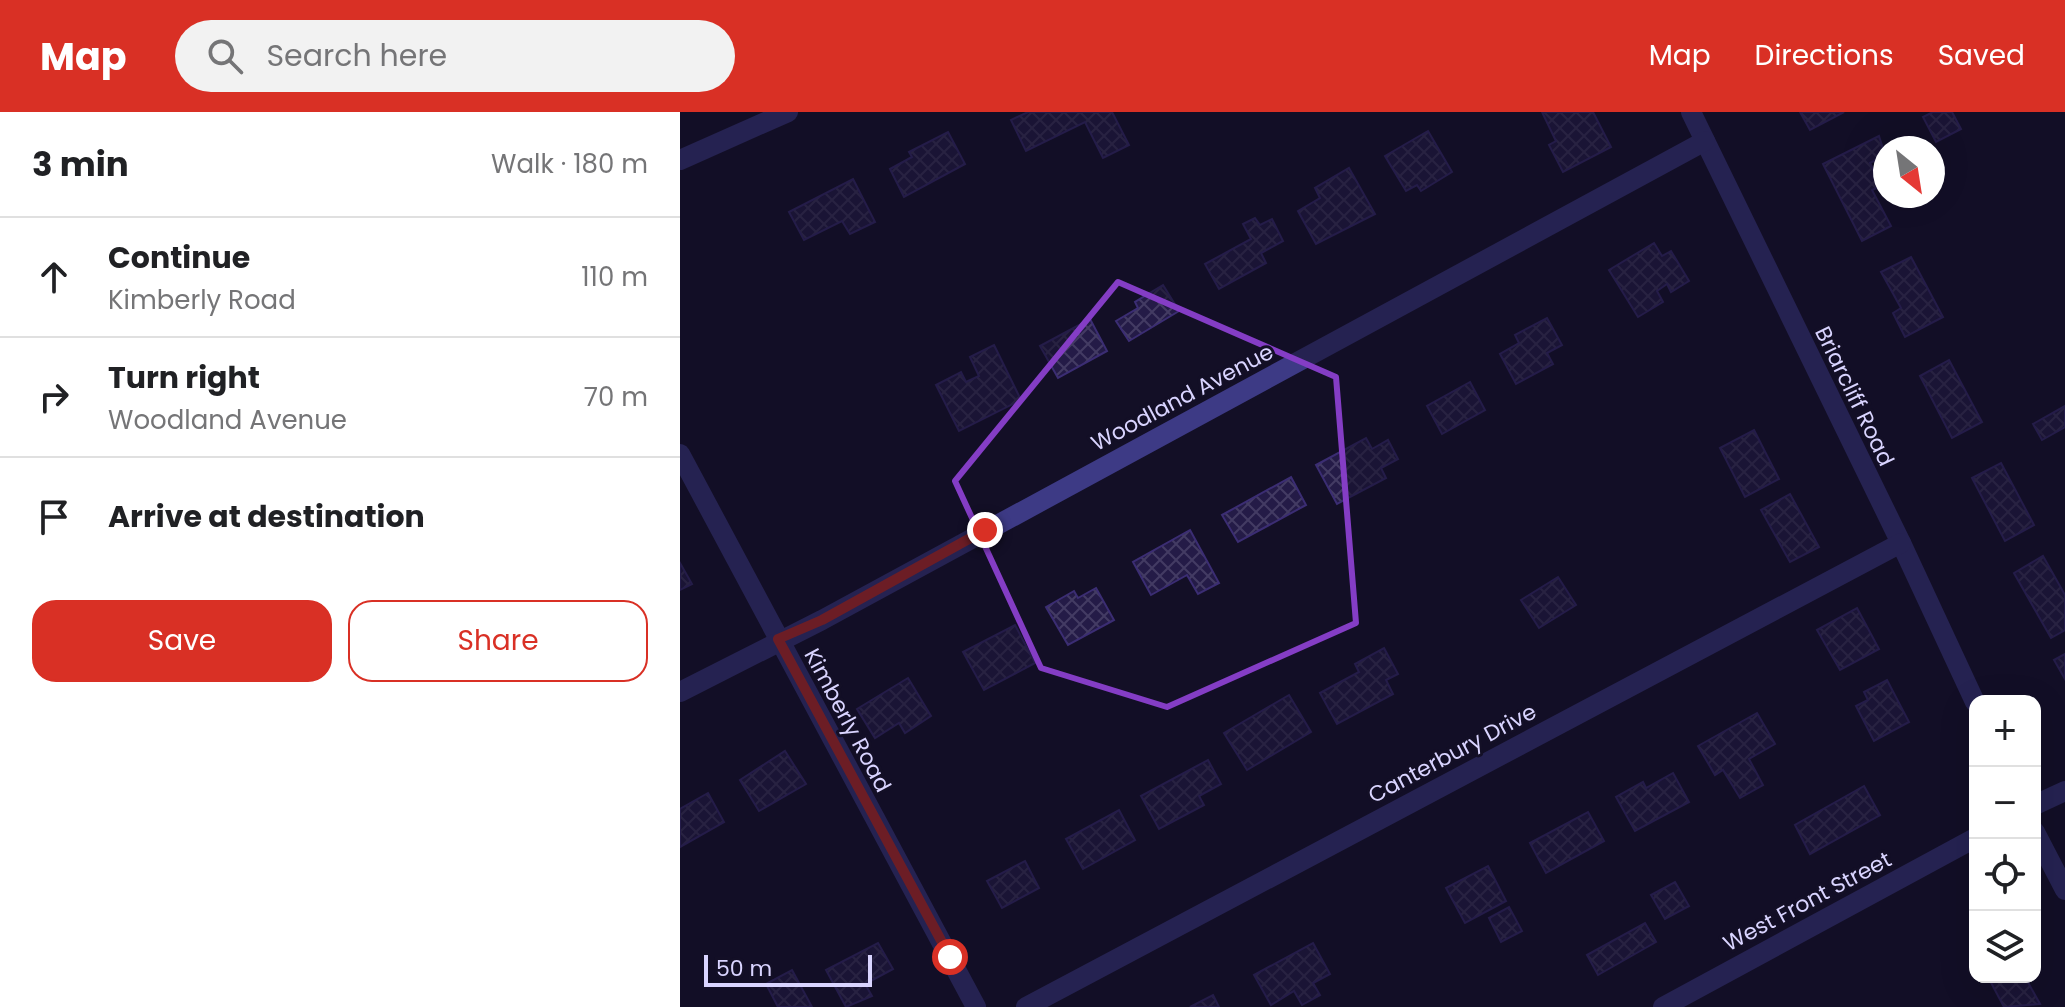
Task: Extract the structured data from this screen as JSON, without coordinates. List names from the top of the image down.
{
  "streets": {
    "street": [
      "Briarcliff Road",
      "Woodland Avenue",
      "Kimberly Road",
      "Canterbury Drive",
      "West Front Street"
    ]
  },
  "crossings": [
    ["Briarcliff Road", "Woodland Avenue"],
    ["Briarcliff Road", "Canterbury Drive"],
    ["Woodland Avenue", "Kimberly Road"]
  ],
  "scale_bar": "50 m",
  "north": "bottom right",
  "page": {
    "header": "Map",
    "search": "Search here",
    "nav": ["Map", "Directions", "Saved"],
    "heading": ["3 min", "Walk · 180 m"],
    "list": [
      ["Continue", "Kimberly Road", "110 m"],
      ["Turn right", "Woodland Avenue", "70 m"],
      "Arrive at destination"
    ],
    "buttons": ["Save", "Share"],
    "map_buttons": ["+", "−"],
    "scale": "50 m"
  }
}
